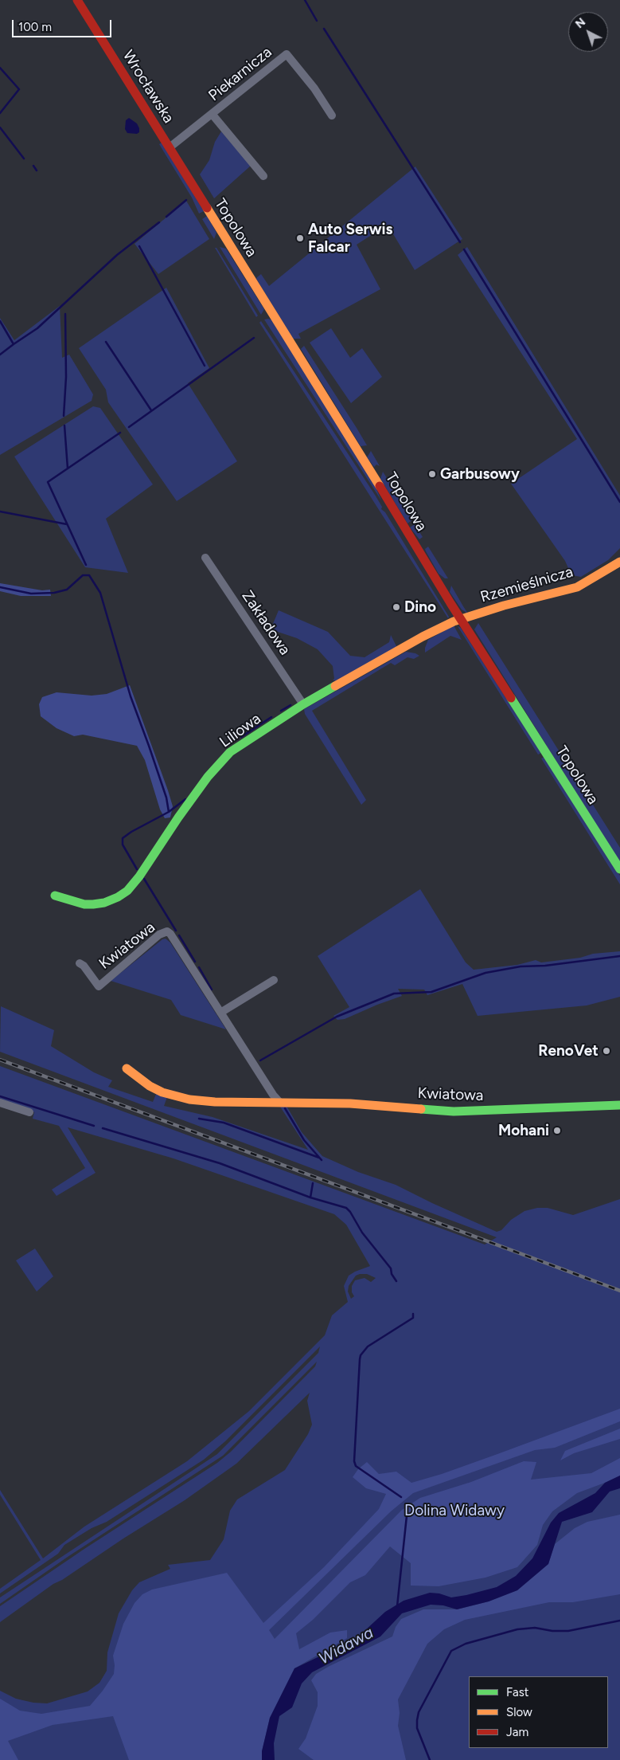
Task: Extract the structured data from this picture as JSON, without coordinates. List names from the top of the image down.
{
  "streets": {
    "street": [
      "Piekarnicza",
      "Wrocławska",
      "Topolowa",
      "Rzemieślnicza",
      "Zakładowa",
      "Liliowa",
      "Kwiatowa"
    ]
  },
  "crossings": [
    ["Piekarnicza", "Wrocławska"],
    ["Piekarnicza", "Topolowa"],
    ["Wrocławska", "Topolowa"],
    ["Topolowa", "Rzemieślnicza"],
    ["Topolowa", "Liliowa"],
    ["Rzemieślnicza", "Liliowa"],
    ["Zakładowa", "Liliowa"]
  ],
  "water": ["Widawa"],
  "parks": ["Dolina Widawy"],
  "places": [
    "Auto Serwis Falcar",
    "Garbusowy",
    "Dino",
    "RenoVet",
    "Mohani"
  ],
  "legend": ["Fast", "Slow", "Jam"],
  "scale_bar": "100 m",
  "north": "top left"
}
